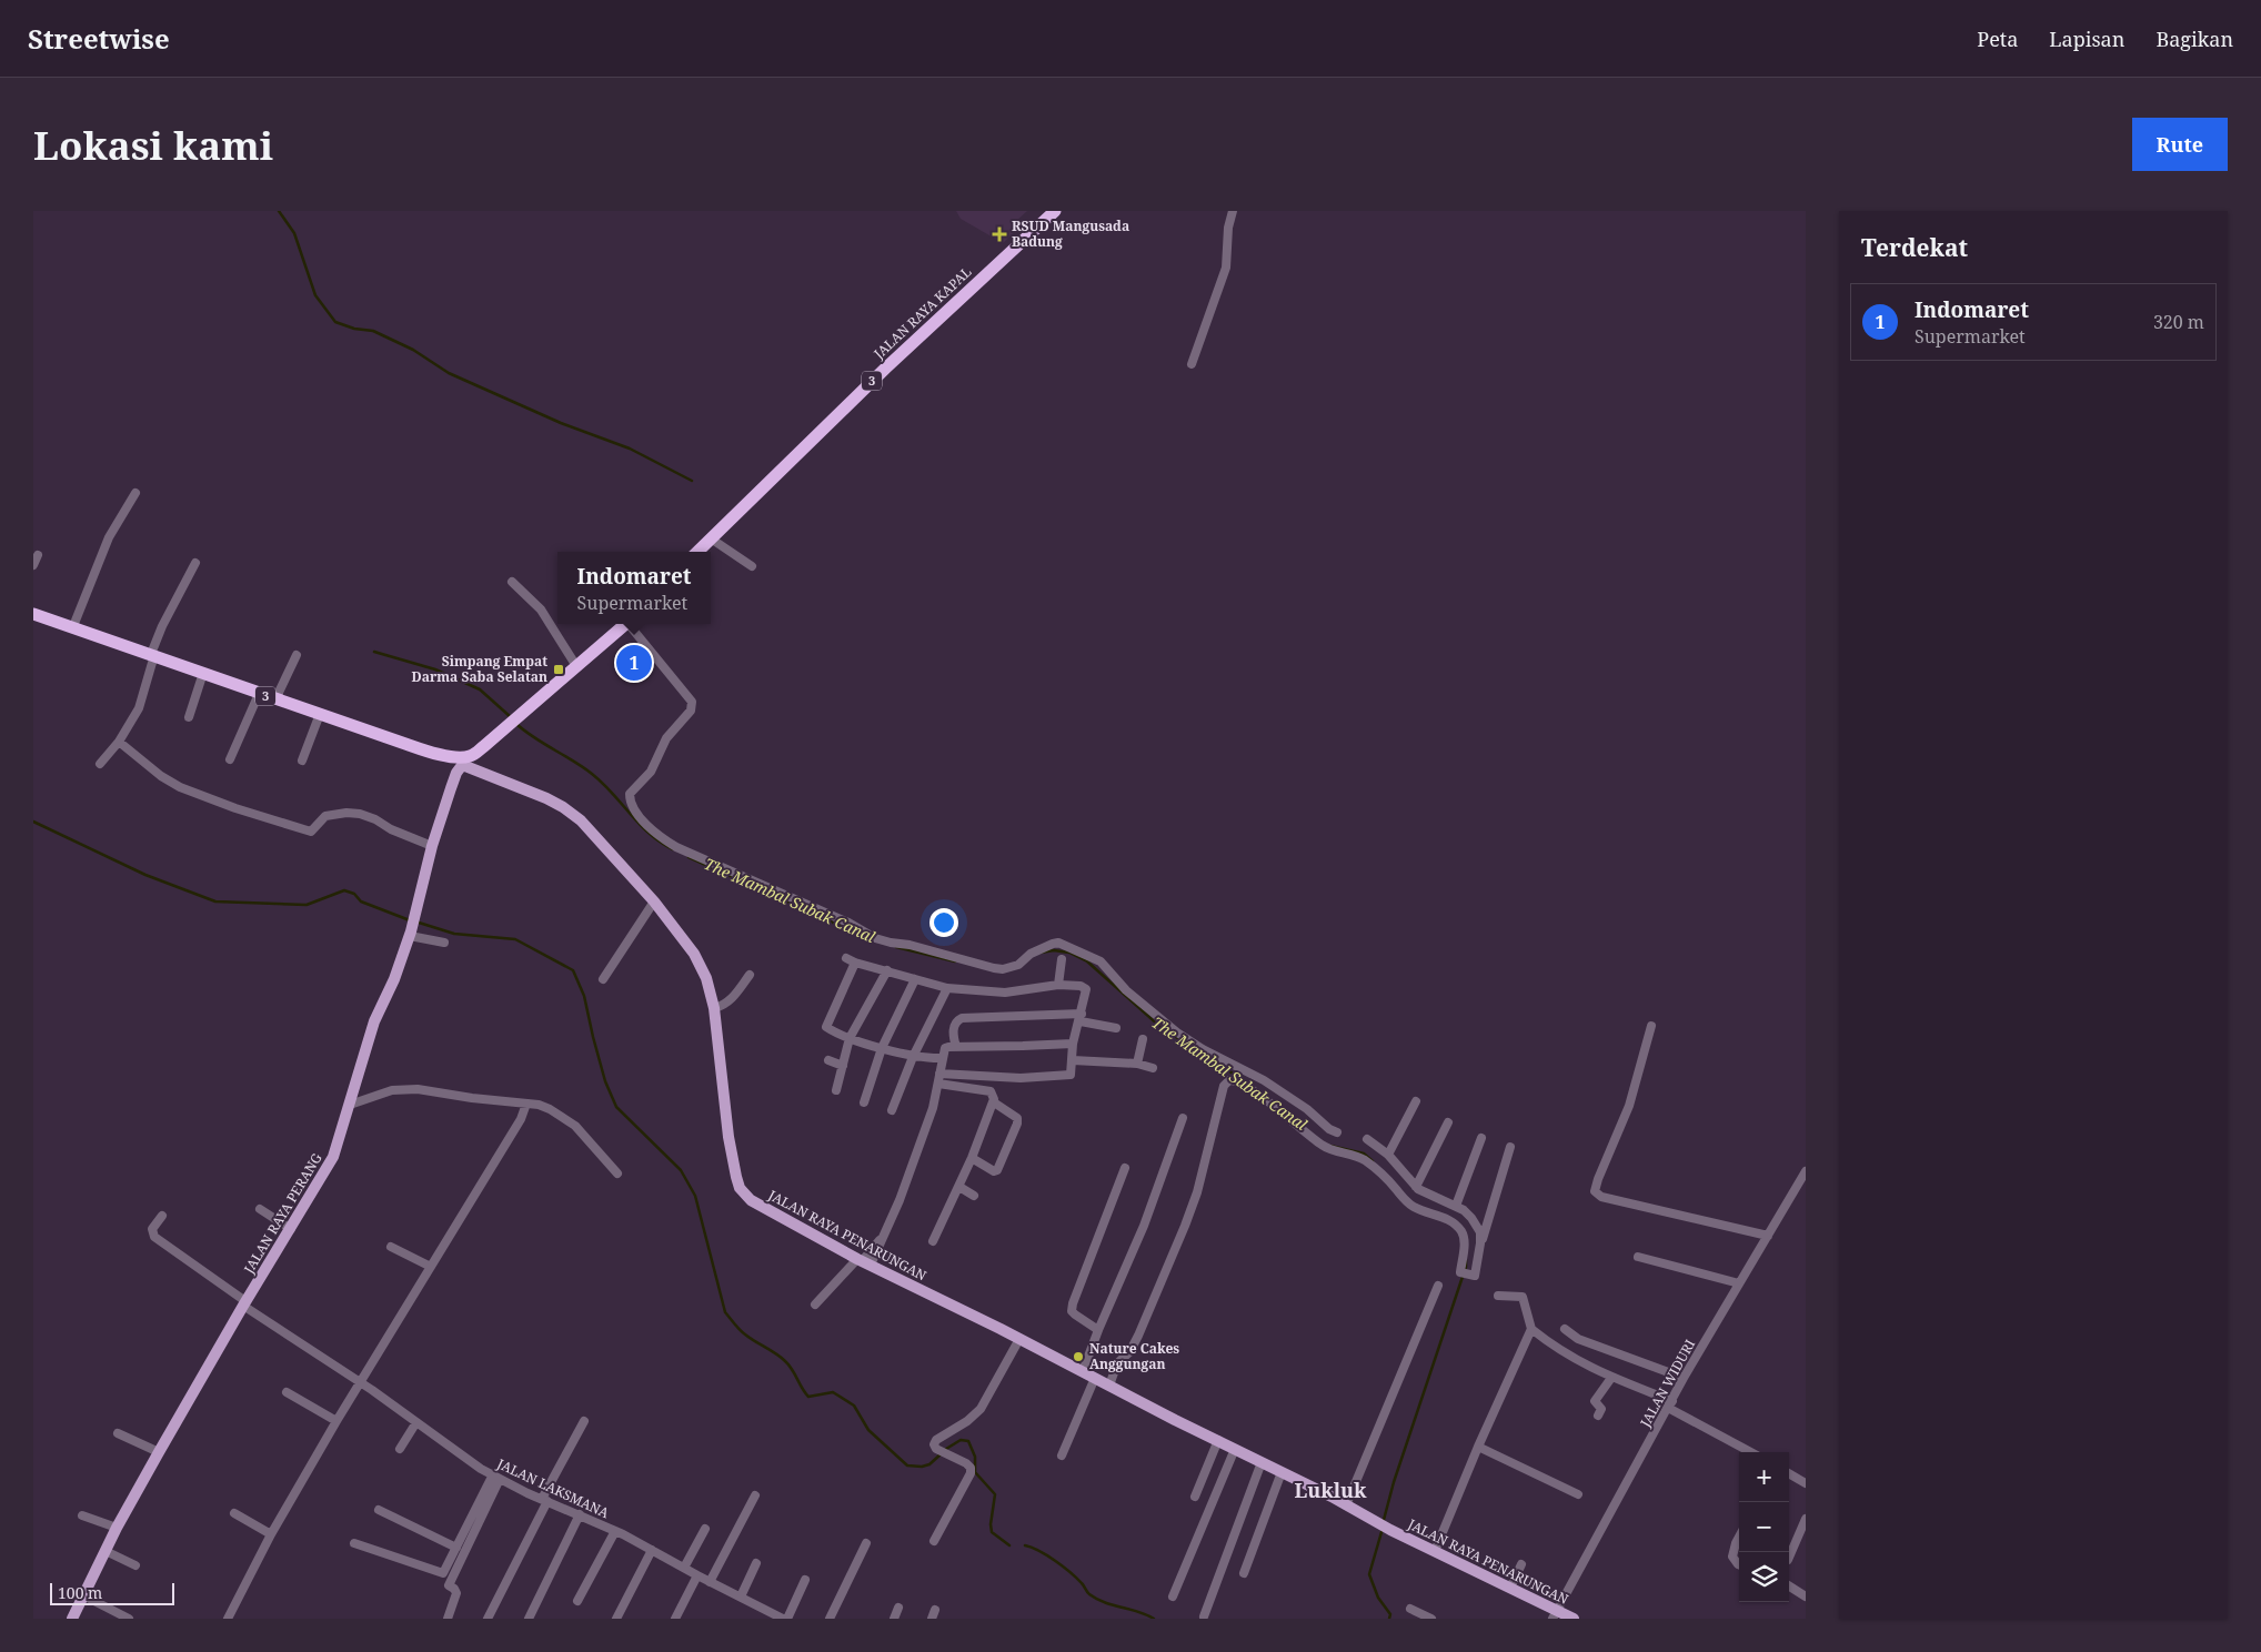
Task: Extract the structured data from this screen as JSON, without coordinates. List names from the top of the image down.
{
  "streets": {
    "highway": ["JALAN RAYA KAPAL", "3"],
    "main road": ["JALAN RAYA PERANG", "JALAN RAYA PENARUNGAN"],
    "street": ["JALAN WIDURI", "JALAN LAKSMANA"]
  },
  "crossings": [
    ["3", "JALAN RAYA PERANG"],
    ["3", "JALAN RAYA PENARUNGAN"],
    ["JALAN RAYA PERANG", "JALAN RAYA PENARUNGAN"],
    ["JALAN RAYA PERANG", "JALAN LAKSMANA"],
    ["JALAN RAYA PENARUNGAN", "JALAN WIDURI"]
  ],
  "districts": ["Lukluk"],
  "water": ["The Mambal Subak Canal"],
  "places": {
    "health": ["RSUD Mangusada Badung"],
    "transit": ["Simpang Empat Darma Saba Selatan"],
    "other": ["Nature Cakes Anggungan"]
  },
  "scale_bar": "100 m",
  "page": {
    "header": "Streetwise",
    "nav": ["Peta", "Lapisan", "Bagikan"],
    "buttons": "Rute",
    "title": "Lokasi kami",
    "heading": "Terdekat",
    "list": [
      {
        "mark": "1",
        "name": "Indomaret",
        "note": "Supermarket",
        "value": "320 m"
      }
    ],
    "popup": ["Indomaret", "Supermarket"],
    "pins": "1",
    "map_buttons": ["+", "−"],
    "scale": "100 m"
  }
}
